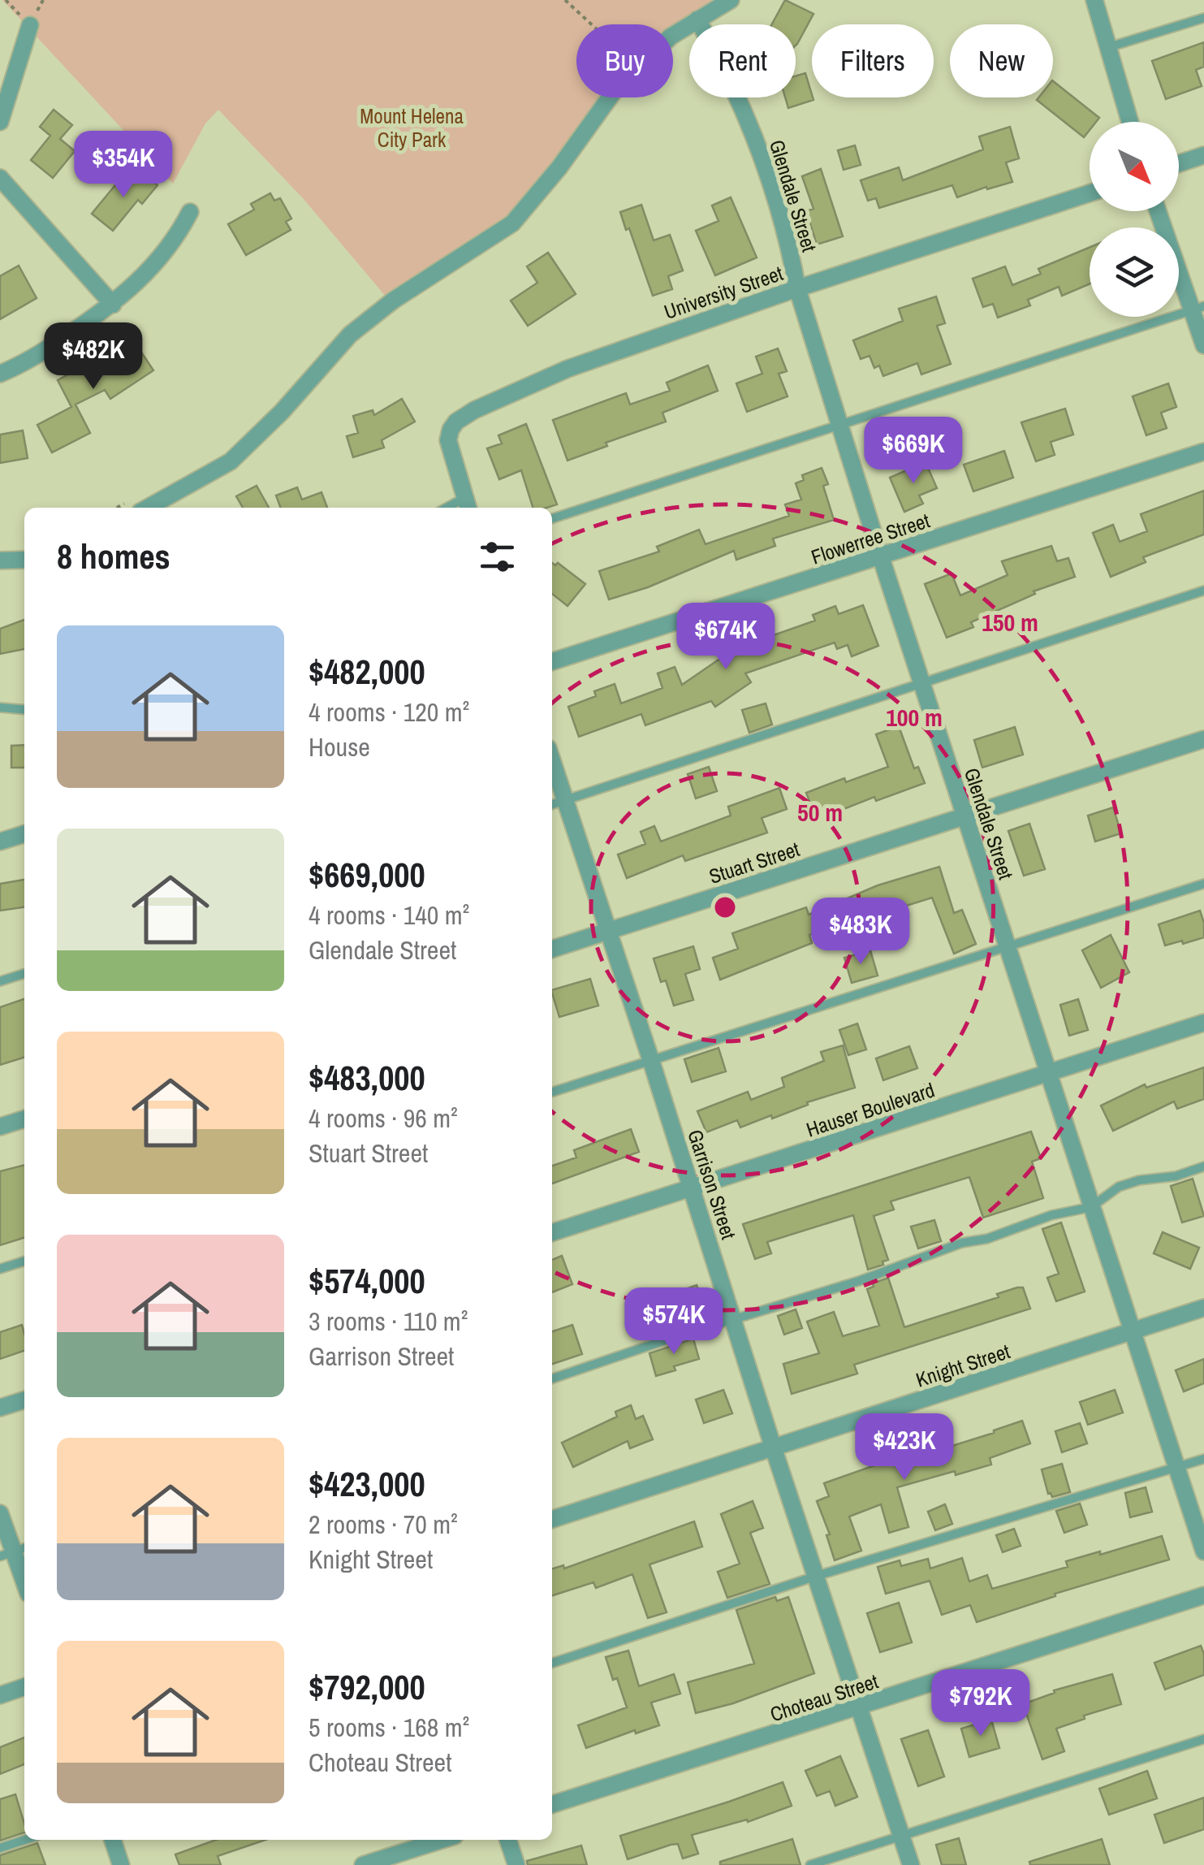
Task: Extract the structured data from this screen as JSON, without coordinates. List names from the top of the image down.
{
  "streets": {
    "street": [
      "Glendale Street",
      "University Street",
      "Flowerree Street",
      "Stuart Street",
      "Hauser Boulevard",
      "Garrison Street",
      "Knight Street",
      "Choteau Street"
    ]
  },
  "crossings": [
    ["Glendale Street", "University Street"],
    ["Glendale Street", "Flowerree Street"],
    ["Glendale Street", "Stuart Street"],
    ["Glendale Street", "Hauser Boulevard"],
    ["Glendale Street", "Knight Street"],
    ["Stuart Street", "Garrison Street"],
    ["Hauser Boulevard", "Garrison Street"],
    ["Garrison Street", "Knight Street"],
    ["Garrison Street", "Choteau Street"]
  ],
  "parks": ["Mount Helena City Park"],
  "north": "bottom right",
  "page": {
    "chip": [
      "Buy",
      "Rent",
      "Filters",
      "New"
    ],
    "price": [
      "$354K",
      "$482K",
      "$669K",
      "$674K",
      "$483K",
      "$574K",
      "$423K",
      "$792K"
    ],
    "heading": "8 homes",
    "list": [
      {
        "name": "$482,000",
        "note": "4 rooms · 120 m² · House"
      },
      {
        "name": "$669,000",
        "note": "4 rooms · 140 m² · Glendale Street"
      },
      {
        "name": "$483,000",
        "note": "4 rooms · 96 m² · Stuart Street"
      },
      {
        "name": "$574,000",
        "note": "3 rooms · 110 m² · Garrison Street"
      },
      {
        "name": "$423,000",
        "note": "2 rooms · 70 m² · Knight Street"
      },
      {
        "name": "$792,000",
        "note": "5 rooms · 168 m² · Choteau Street"
      }
    ]
  },
  "rings": ["150 m", "100 m", "50 m"]
}
